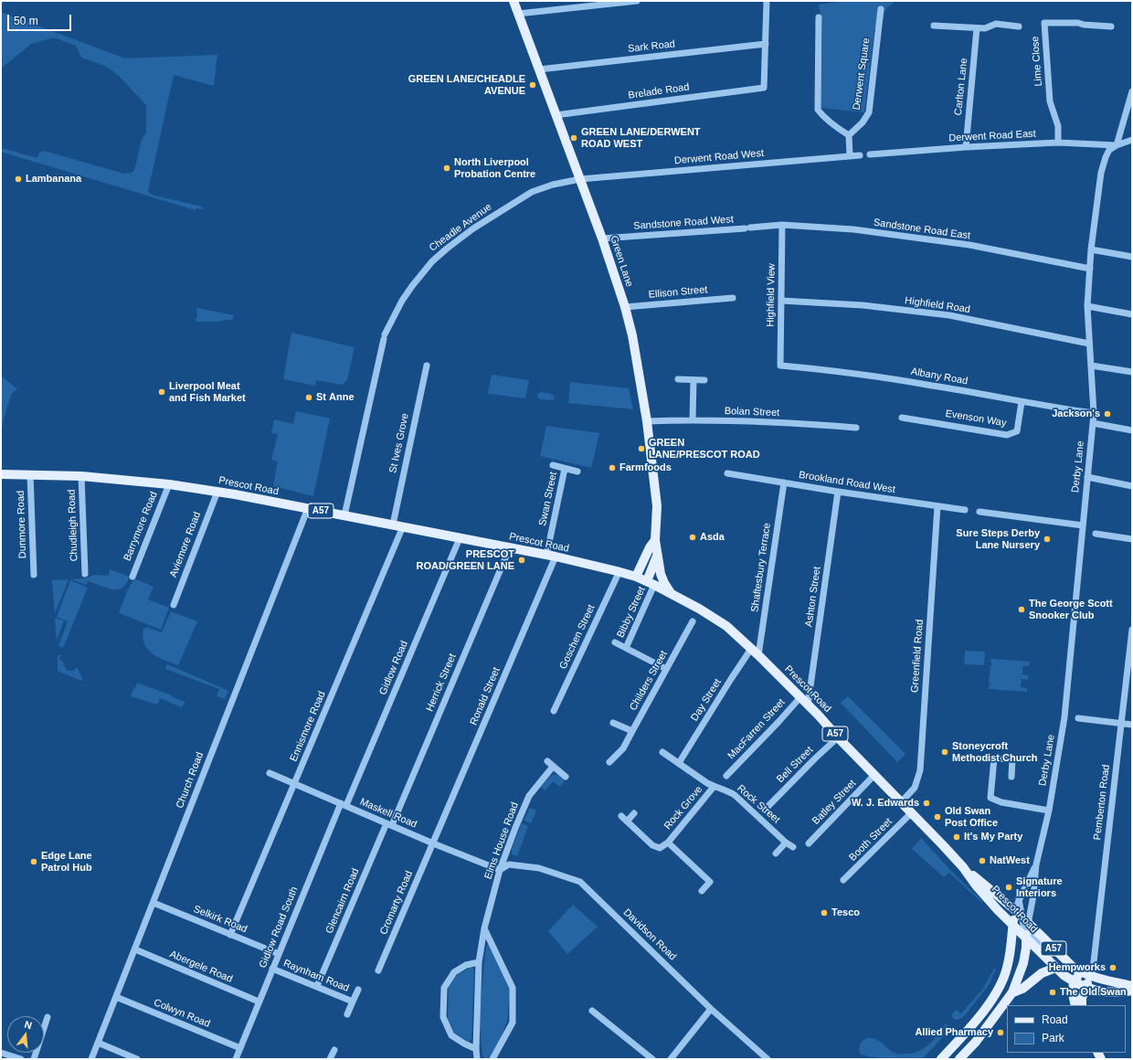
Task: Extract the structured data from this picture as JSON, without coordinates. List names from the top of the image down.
{
  "streets": {
    "main road": ["Green Lane", "Prescot Road", "A57"],
    "street": [
      "Sark Road",
      "Lime Close",
      "Derwent Square",
      "Carlton Lane",
      "Brelade Road",
      "Derwent Road East",
      "Derwent Road West",
      "Sandstone Road West",
      "Cheadle Avenue",
      "Sandstone Road East",
      "Ellison Street",
      "Highfield View",
      "Highfield Road",
      "Albany Road",
      "Bolan Street",
      "Evenson Way",
      "St Ives Grove",
      "Derby Lane",
      "Brookland Road West",
      "Swan Street",
      "Dunmore Road",
      "Chudleigh Road",
      "Barrymore Road",
      "Aviemore Road",
      "Shaftesbury Terrace",
      "Ashton Street",
      "Bibby Street",
      "Goschen Street",
      "Greenfield Road",
      "Gidlow Road",
      "Childers Street",
      "Herrick Street",
      "Ronald Street",
      "Day Street",
      "Ennismore Road",
      "MacFarren Street",
      "Bell Street",
      "Church Road",
      "Batley Street",
      "Pemberton Road",
      "Rock Street",
      "Rock Grove",
      "Maskell Road",
      "Booth Street",
      "Elms House Road",
      "Glencairn Road",
      "Cromarty Road",
      "Selkirk Road",
      "Gidlow Road South",
      "Davidson Road",
      "Abergele Road",
      "Raynham Road",
      "Colwyn Road"
    ]
  },
  "crossings": [
    ["Sark Road", "Brelade Road"],
    ["Sark Road", "Green Lane"],
    ["Lime Close", "Derwent Road East"],
    ["Carlton Lane", "Derwent Road East"],
    ["Brelade Road", "Green Lane"],
    ["Derwent Road East", "Derby Lane"],
    ["Derwent Road West", "Cheadle Avenue"],
    ["Derwent Road West", "Green Lane"],
    ["Sandstone Road West", "Sandstone Road East"],
    ["Sandstone Road West", "Green Lane"],
    ["Cheadle Avenue", "Green Lane"],
    ["Cheadle Avenue", "Prescot Road"],
    ["Sandstone Road East", "Highfield View"],
    ["Sandstone Road East", "Derby Lane"],
    ["Green Lane", "Ellison Street"],
    ["Green Lane", "Bolan Street"],
    ["Green Lane", "Prescot Road"],
    ["Green Lane", "Bibby Street"],
    ["Highfield View", "Highfield Road"],
    ["Highfield View", "Albany Road"],
    ["Highfield Road", "Derby Lane"],
    ["Albany Road", "Evenson Way"],
    ["Albany Road", "Derby Lane"],
    ["St Ives Grove", "Prescot Road"],
    ["Derby Lane", "Prescot Road"],
    ["Brookland Road West", "Shaftesbury Terrace"],
    ["Brookland Road West", "Ashton Street"],
    ["Brookland Road West", "Greenfield Road"],
    ["Prescot Road", "Swan Street"],
    ["Prescot Road", "Dunmore Road"],
    ["Prescot Road", "Chudleigh Road"],
    ["Prescot Road", "Barrymore Road"],
    ["Prescot Road", "Aviemore Road"],
    ["Prescot Road", "Shaftesbury Terrace"],
    ["Prescot Road", "Ashton Street"],
    ["Prescot Road", "Bibby Street"],
    ["Prescot Road", "Goschen Street"],
    ["Prescot Road", "Greenfield Road"],
    ["Prescot Road", "Gidlow Road"],
    ["Prescot Road", "Herrick Street"],
    ["Prescot Road", "Ronald Street"],
    ["Prescot Road", "Day Street"],
    ["Prescot Road", "Ennismore Road"],
    ["Prescot Road", "MacFarren Street"],
    ["Prescot Road", "Bell Street"],
    ["Prescot Road", "Church Road"],
    ["Prescot Road", "Batley Street"],
    ["Prescot Road", "Pemberton Road"],
    ["Prescot Road", "Booth Street"],
    ["Swan Street", "Ronald Street"],
    ["Bibby Street", "Childers Street"],
    ["Gidlow Road", "Maskell Road"],
    ["Gidlow Road", "Gidlow Road South"],
    ["Herrick Street", "Maskell Road"],
    ["Herrick Street", "Glencairn Road"],
    ["Ronald Street", "Maskell Road"],
    ["Ronald Street", "Cromarty Road"],
    ["Ennismore Road", "Maskell Road"],
    ["Ennismore Road", "Selkirk Road"],
    ["Church Road", "Selkirk Road"],
    ["Church Road", "Abergele Road"],
    ["Church Road", "Colwyn Road"],
    ["Rock Street", "Rock Grove"],
    ["Maskell Road", "Elms House Road"],
    ["Maskell Road", "Glencairn Road"],
    ["Maskell Road", "Cromarty Road"],
    ["Maskell Road", "Gidlow Road South"],
    ["Maskell Road", "Davidson Road"],
    ["Elms House Road", "Davidson Road"],
    ["Glencairn Road", "Raynham Road"],
    ["Selkirk Road", "Gidlow Road South"],
    ["Gidlow Road South", "Abergele Road"],
    ["Gidlow Road South", "Raynham Road"],
    ["Gidlow Road South", "Colwyn Road"]
  ],
  "places": [
    "GREEN LANE/CHEADLE AVENUE",
    "GREEN LANE/DERWENT ROAD WEST",
    "North Liverpool Probation Centre",
    "Lambanana",
    "Liverpool Meat and Fish Market",
    "St Anne",
    "Jackson's",
    "GREEN LANE/PRESCOT ROAD",
    "Farmfoods",
    "Asda",
    "Sure Steps Derby Lane Nursery",
    "PRESCOT ROAD/GREEN LANE",
    "The George Scott Snooker Club",
    "Stoneycroft Methodist Church",
    "W. J. Edwards",
    "Old Swan Post Office",
    "It's My Party",
    "NatWest",
    "Edge Lane Patrol Hub",
    "Signature Interiors",
    "Tesco",
    "Hempworks",
    "The Old Swan",
    "Allied Pharmacy"
  ],
  "legend": ["Road", "Park"],
  "scale_bar": "50 m",
  "north": "top"
}
